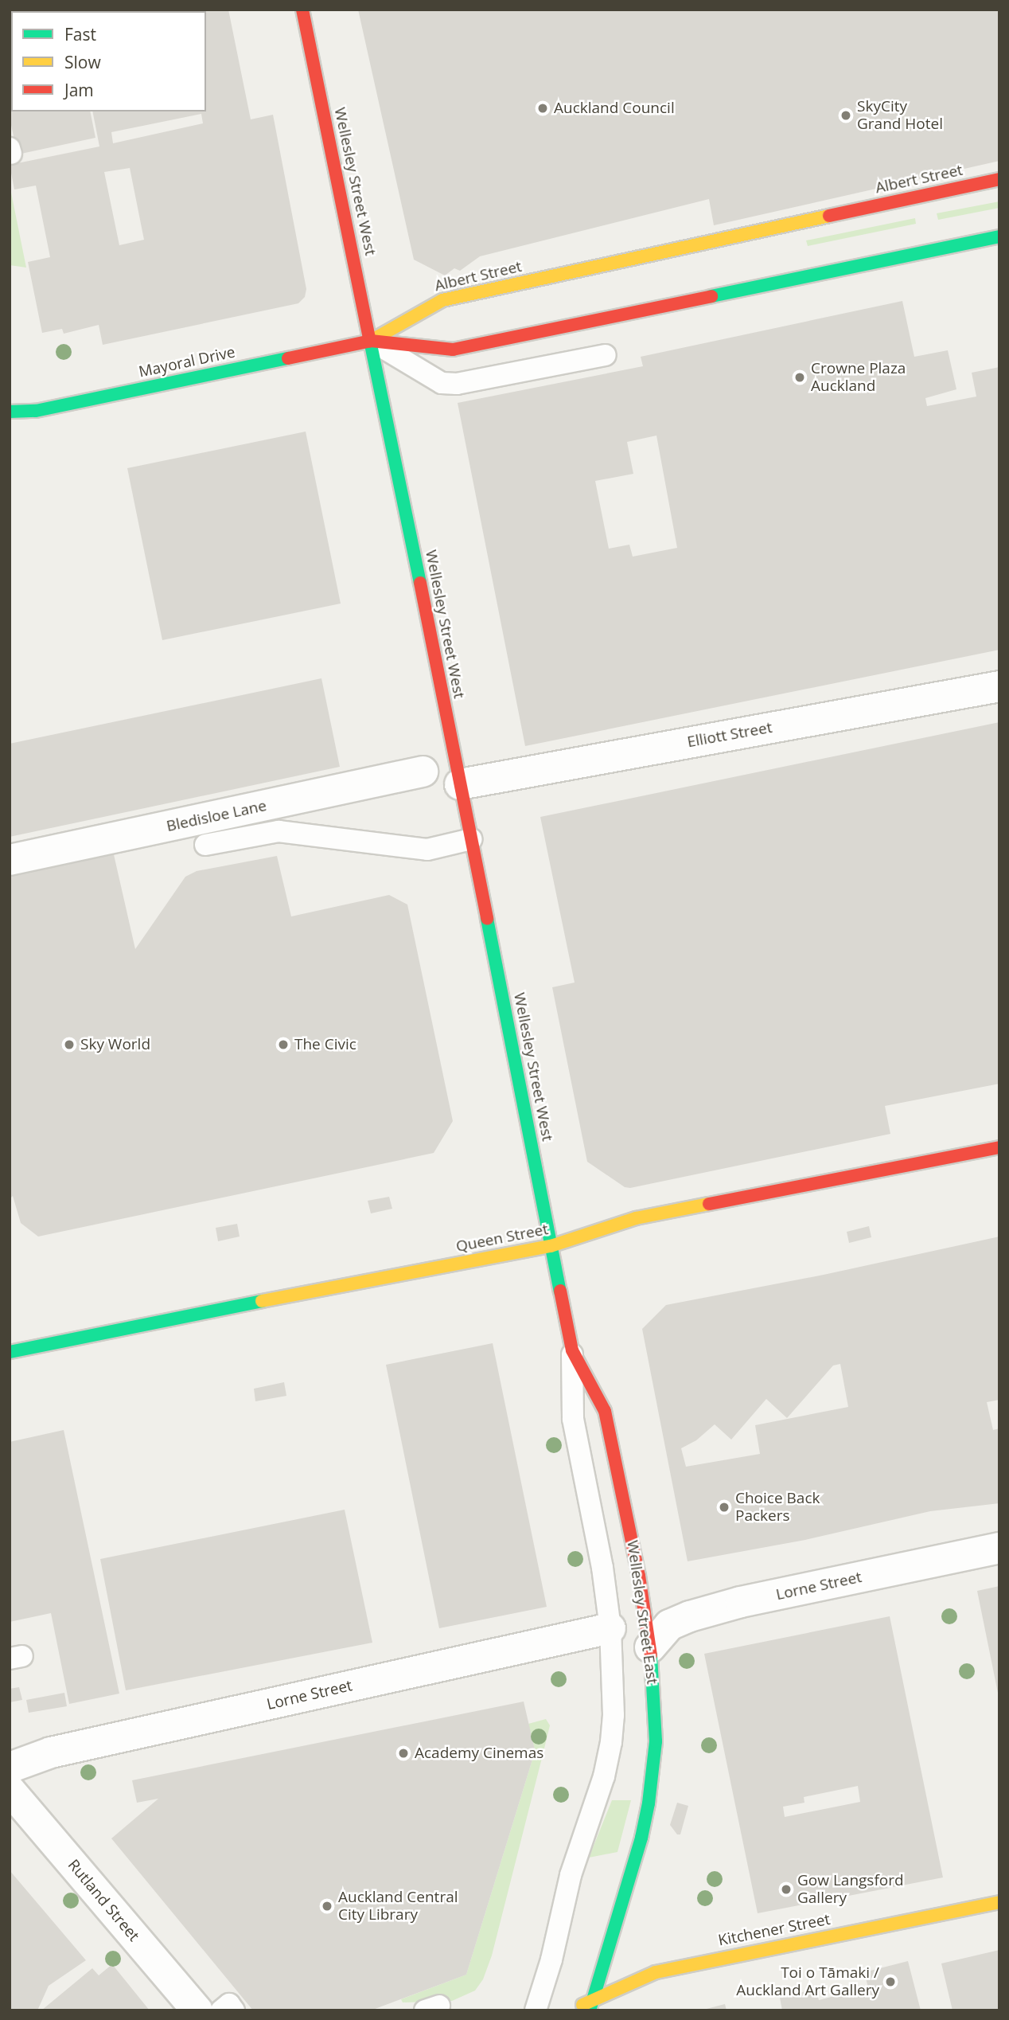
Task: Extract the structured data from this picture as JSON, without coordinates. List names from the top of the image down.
{
  "streets": {
    "street": [
      "Albert Street",
      "Wellesley Street West",
      "Mayoral Drive",
      "Elliott Street",
      "Bledisloe Lane",
      "Queen Street",
      "Lorne Street",
      "Wellesley Street East",
      "Rutland Street",
      "Kitchener Street"
    ]
  },
  "crossings": [
    ["Albert Street", "Wellesley Street West"],
    ["Albert Street", "Mayoral Drive"],
    ["Wellesley Street West", "Mayoral Drive"],
    ["Wellesley Street West", "Elliott Street"],
    ["Wellesley Street West", "Queen Street"],
    ["Wellesley Street West", "Wellesley Street East"],
    ["Queen Street", "Wellesley Street East"],
    ["Lorne Street", "Wellesley Street East"],
    ["Wellesley Street East", "Kitchener Street"]
  ],
  "places": [
    "Auckland Council",
    "SkyCity Grand Hotel",
    "Crowne Plaza Auckland",
    "Sky World",
    "The Civic",
    "Choice Back Packers",
    "Academy Cinemas",
    "Gow Langsford Gallery",
    "Auckland Central City Library",
    "Toi o Tāmaki / Auckland Art Gallery"
  ],
  "legend": ["Fast", "Slow", "Jam"]
}
